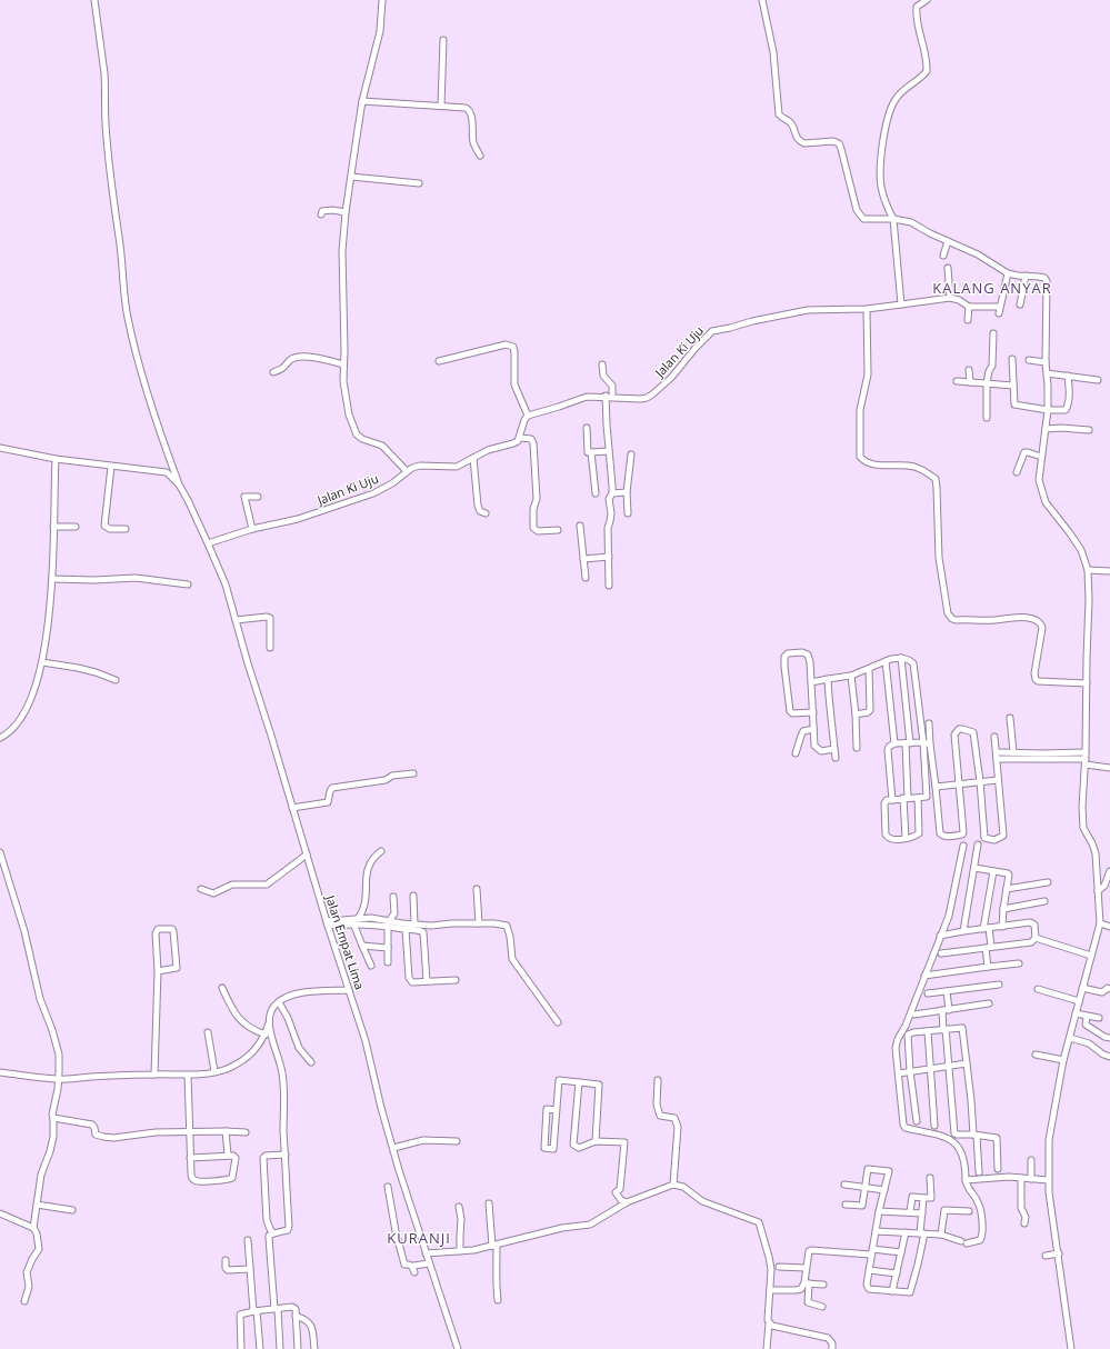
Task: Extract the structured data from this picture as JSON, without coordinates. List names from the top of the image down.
{
  "streets": {
    "street": ["Jalan Ki Uju", "Jalan Empat Lima"]
  },
  "crossings": [
    ["Jalan Ki Uju", "Jalan Empat Lima"]
  ],
  "districts": ["KALANG ANYAR", "KURANJI"]
}
